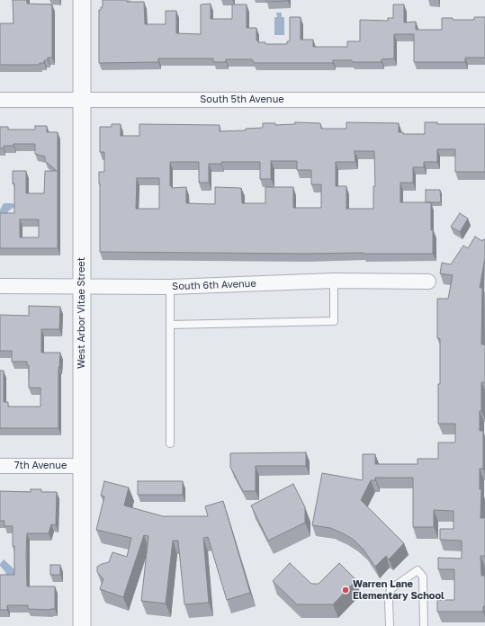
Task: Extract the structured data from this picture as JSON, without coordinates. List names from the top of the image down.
{
  "streets": {
    "street": [
      "South 5th Avenue",
      "South 6th Avenue",
      "West Arbor Vitae Street",
      "7th Avenue"
    ]
  },
  "crossings": [
    ["South 5th Avenue", "West Arbor Vitae Street"],
    ["South 6th Avenue", "West Arbor Vitae Street"],
    ["West Arbor Vitae Street", "7th Avenue"]
  ],
  "places": ["Warren Lane Elementary School"]
}
